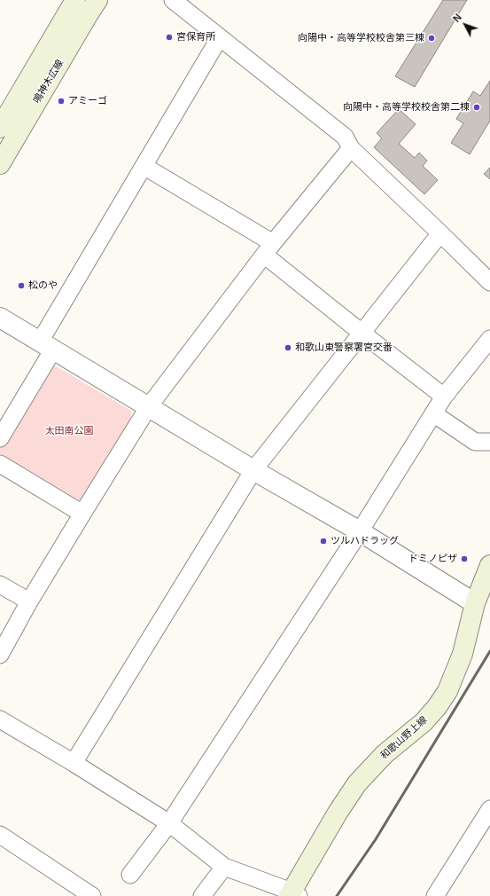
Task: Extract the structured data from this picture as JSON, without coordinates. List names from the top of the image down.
{
  "streets": {
    "main road": ["鳴神木広線", "和歌山野上線"]
  },
  "parks": ["太田南公園"],
  "places": [
    "宮保育所",
    "向陽中・高等学校校舎第三棟",
    "アミーゴ",
    "向陽中・高等学校校舎第二棟",
    "松のや",
    "和歌山東警察署宮交番",
    "ツルハドラッグ",
    "ドミノピザ"
  ],
  "north": "top left"
}
